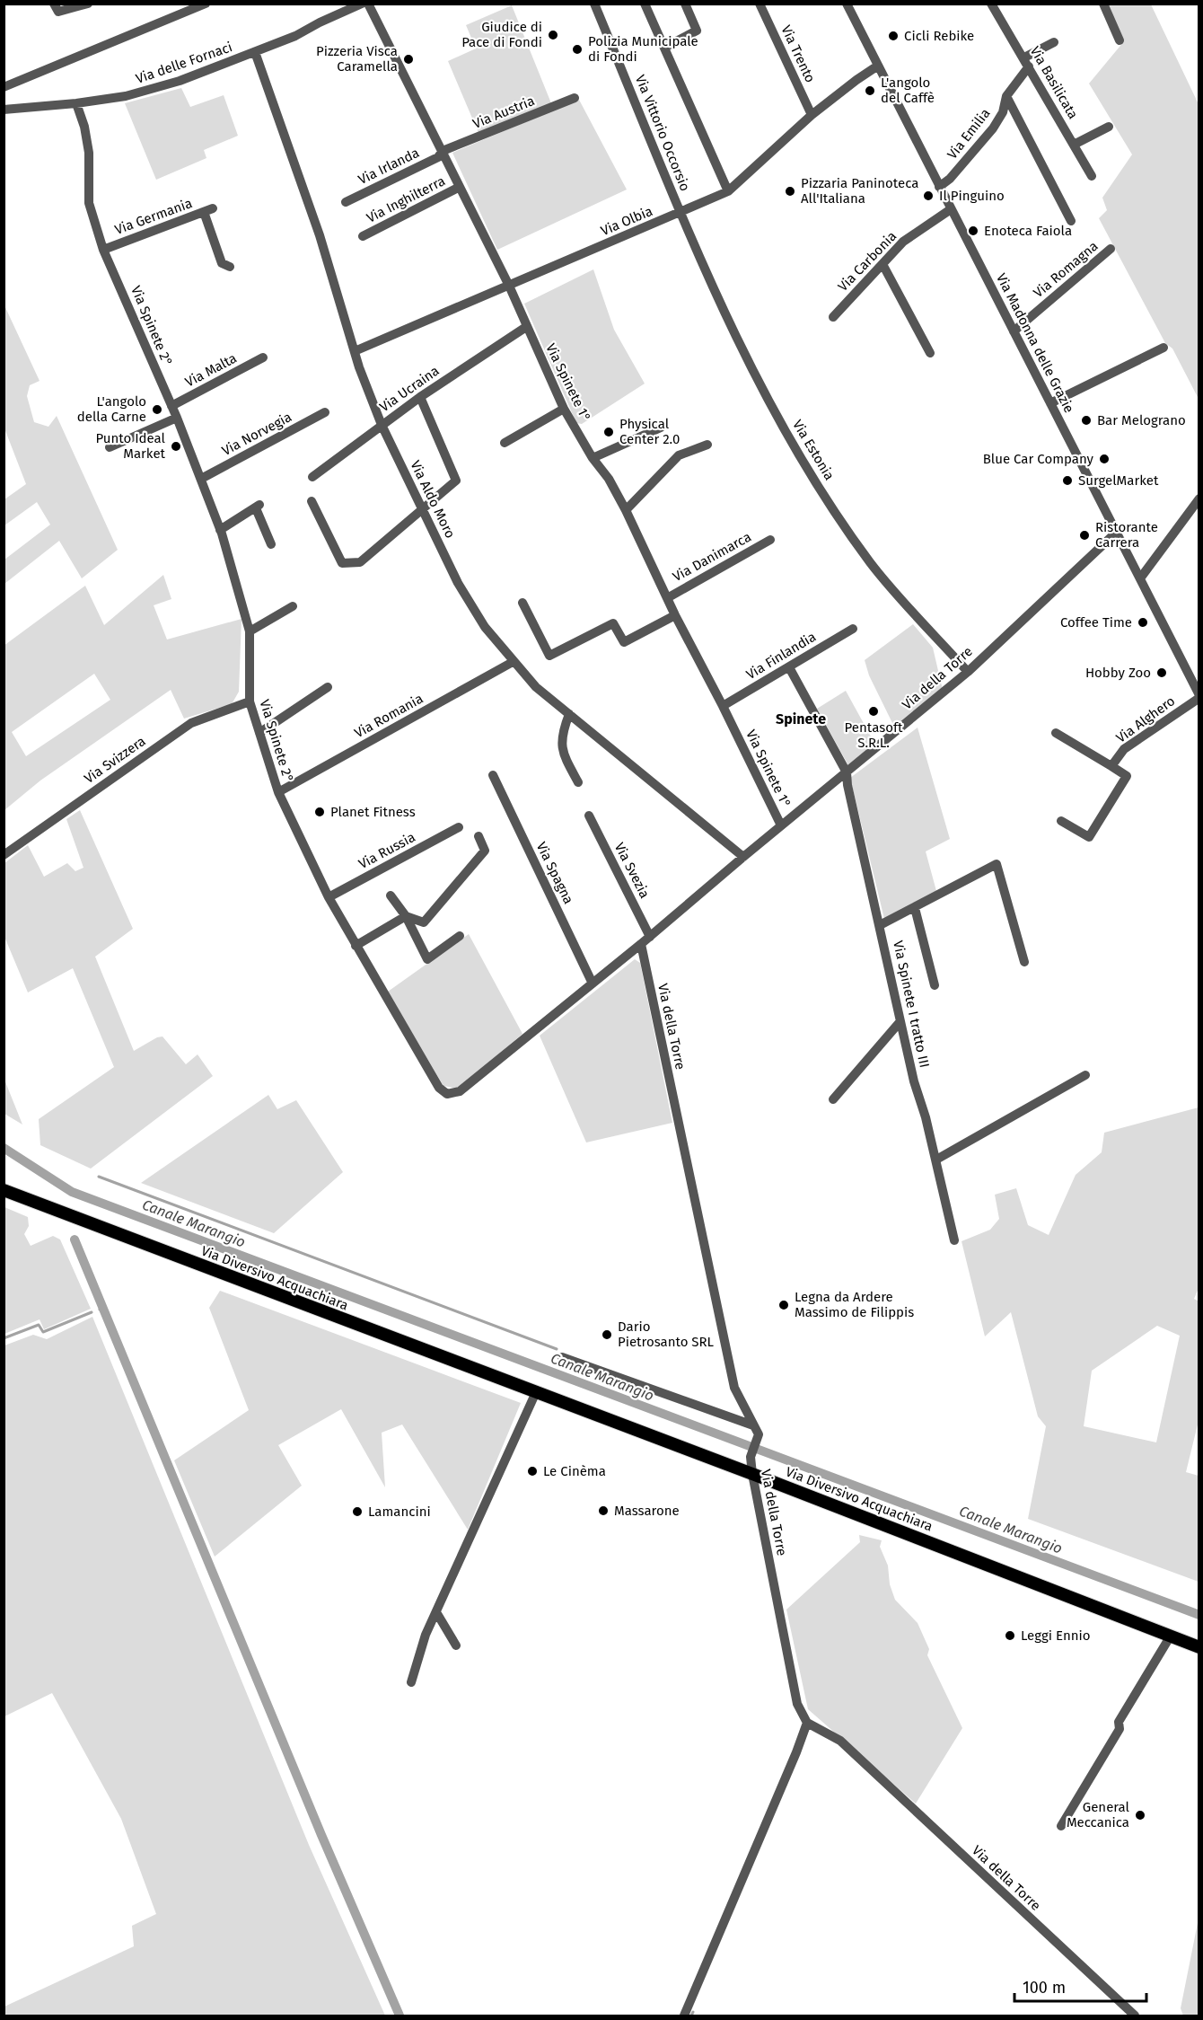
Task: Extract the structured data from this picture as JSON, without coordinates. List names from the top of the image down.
{
  "streets": {
    "main road": ["Via Diversivo Acquachiara"],
    "street": [
      "Via Trento",
      "Via delle Fornaci",
      "Via Basilicata",
      "Via Austria",
      "Via Vittorio Occorsio",
      "Via Emilia",
      "Via Irlanda",
      "Via Inghilterra",
      "Via Germania",
      "Via Olbia",
      "Via Carbonia",
      "Via Romagna",
      "Via Spinete 2°",
      "Via Madonna delle Grazie",
      "Via Malta",
      "Via Spinete 1°",
      "Via Ucraina",
      "Via Norvegia",
      "Via Estonia",
      "Via Aldo Moro",
      "Via Danimarca",
      "Via Finlandia",
      "Via della Torre",
      "Via Romania",
      "Via Alghero",
      "Via Svizzera",
      "Via Russia",
      "Via Svezia",
      "Via Spagna",
      "Via Spinete I tratto III"
    ]
  },
  "crossings": [
    ["Via Trento", "Via Olbia"],
    ["Via delle Fornaci", "Via Spinete 2°"],
    ["Via delle Fornaci", "Via Aldo Moro"],
    ["Via Basilicata", "Via Emilia"],
    ["Via Austria", "Via Irlanda"],
    ["Via Austria", "Via Spinete 1°"],
    ["Via Vittorio Occorsio", "Via Olbia"],
    ["Via Vittorio Occorsio", "Via Estonia"],
    ["Via Emilia", "Via Madonna delle Grazie"],
    ["Via Irlanda", "Via Spinete 1°"],
    ["Via Inghilterra", "Via Spinete 1°"],
    ["Via Germania", "Via Spinete 2°"],
    ["Via Olbia", "Via Madonna delle Grazie"],
    ["Via Olbia", "Via Spinete 1°"],
    ["Via Olbia", "Via Estonia"],
    ["Via Olbia", "Via Aldo Moro"],
    ["Via Carbonia", "Via Madonna delle Grazie"],
    ["Via Romagna", "Via Madonna delle Grazie"],
    ["Via Spinete 2°", "Via Malta"],
    ["Via Spinete 2°", "Via Norvegia"],
    ["Via Spinete 2°", "Via della Torre"],
    ["Via Spinete 2°", "Via Romania"],
    ["Via Spinete 2°", "Via Svizzera"],
    ["Via Spinete 2°", "Via Russia"],
    ["Via Spinete 2°", "Via Spagna"],
    ["Via Madonna delle Grazie", "Via della Torre"],
    ["Via Madonna delle Grazie", "Via Alghero"],
    ["Via Spinete 1°", "Via Ucraina"],
    ["Via Spinete 1°", "Via Danimarca"],
    ["Via Spinete 1°", "Via Finlandia"],
    ["Via Spinete 1°", "Via della Torre"],
    ["Via Ucraina", "Via Aldo Moro"],
    ["Via Estonia", "Via della Torre"],
    ["Via Aldo Moro", "Via della Torre"],
    ["Via Aldo Moro", "Via Romania"],
    ["Via Finlandia", "Via Spinete I tratto III"],
    ["Via della Torre", "Via Svezia"],
    ["Via della Torre", "Via Spinete I tratto III"],
    ["Via della Torre", "Via Diversivo Acquachiara"]
  ],
  "districts": ["Spinete"],
  "water": ["Canale Marangio"],
  "places": [
    "Giudice di Pace di Fondi",
    "Cicli Rebike",
    "Polizia Municipale di Fondi",
    "Pizzeria Visca Caramella",
    "L'angolo del Caffè",
    "Pizzaria Paninoteca All'Italiana",
    "Il Pinguino",
    "Enoteca Faiola",
    "L'angolo della Carne",
    "Bar Melograno",
    "Physical Center 2.0",
    "Punto Ideal Market",
    "Blue Car Company",
    "SurgelMarket",
    "Ristorante Carrera",
    "Coffee Time",
    "Hobby Zoo",
    "Pentasoft S.R.L.",
    "Planet Fitness",
    "Legna da Ardere Massimo de Filippis",
    "Dario Pietrosanto SRL",
    "Le Cinèma",
    "Massarone",
    "Lamancini",
    "Leggi Ennio",
    "General Meccanica"
  ],
  "scale_bar": "100 m"
}
